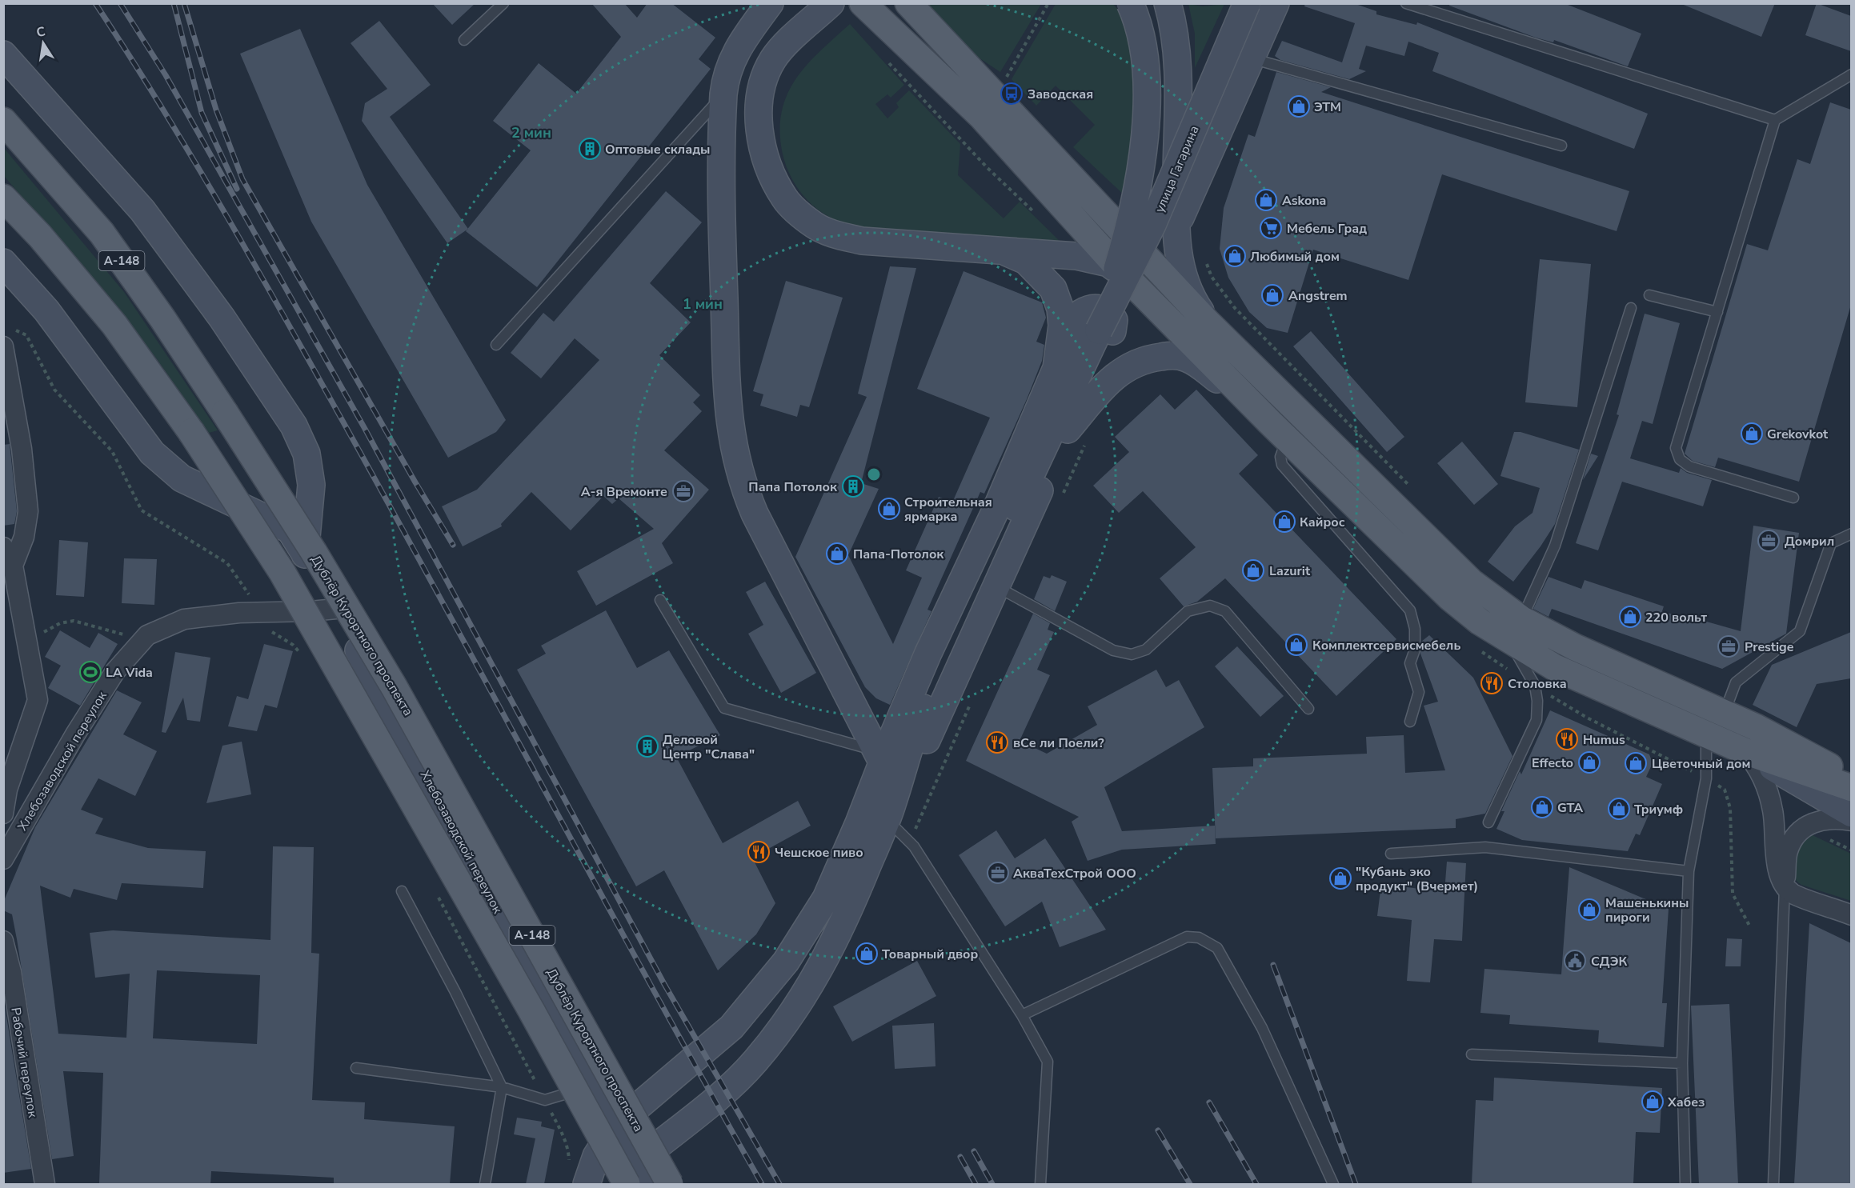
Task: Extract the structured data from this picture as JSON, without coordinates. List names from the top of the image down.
{
  "streets": {
    "main road": [
      "улица Гагарина",
      "А-148",
      "Дублёр Курортного проспекта",
      "Хлебозаводской переулок"
    ],
    "street": ["Рабочий переулок"]
  },
  "crossings": [
    ["А-148", "Хлебозаводской переулок"]
  ],
  "places": {
    "bus stop": ["Заводская"],
    "shop": [
      "ЭТМ",
      "Askona",
      "Любимый дом",
      "Angstrem",
      "Grekovkot",
      "Строительная ярмарка",
      "Кайрос",
      "Папа-Потолок",
      "Lazurit",
      "220 вольт",
      "Комплектсервисмебель",
      "Effecto",
      "Цветочный дом",
      "GTA",
      "Триумф",
      "\"Кубань эко продукт\" (Вчермет)",
      "Машенькины пироги",
      "Товарный двор",
      "Хабез"
    ],
    "building": ["Оптовые склады", "Папа Потолок", "Деловой Центр \"Слава\""],
    "supermarket": ["Мебель Град"],
    "office": [
      "А-я Времонте",
      "Домрил",
      "Prestige",
      "АкваТехСтрой ООО"
    ],
    "sports": ["LA Vida"],
    "restaurant": [
      "Столовка",
      "Humus",
      "вСе ли Поели?",
      "Чешское пиво"
    ],
    "public building": ["СДЭК"]
  },
  "north": "top",
  "rings": ["2 мин", "1 мин"]
}
